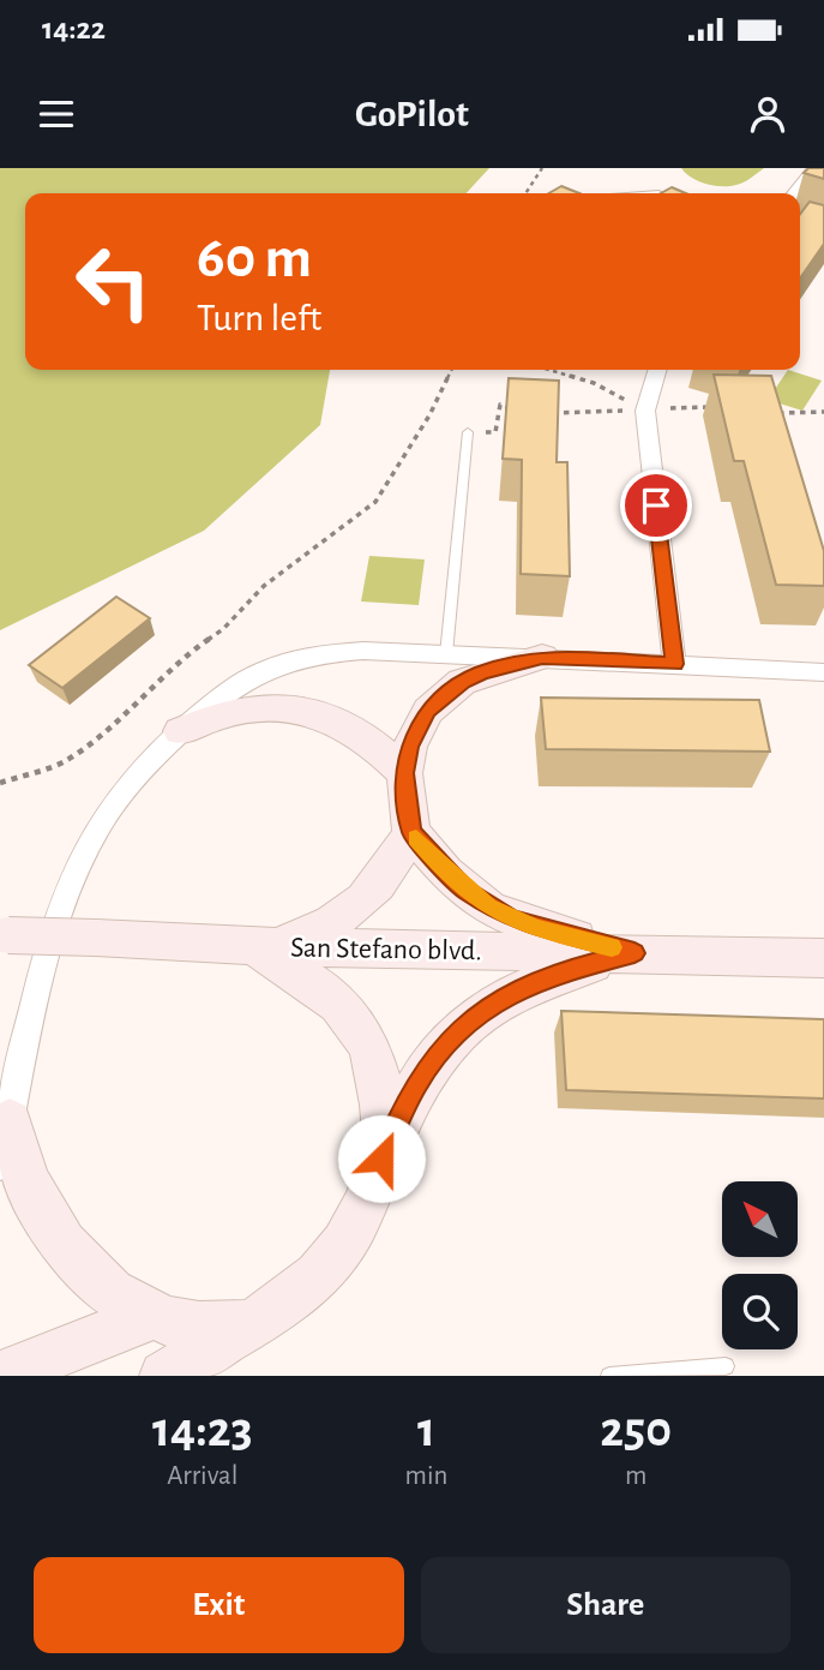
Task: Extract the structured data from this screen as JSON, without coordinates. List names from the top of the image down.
{
  "streets": {
    "main road": ["San Stefano blvd."]
  },
  "north": "top left",
  "page": {
    "status": "14:22",
    "header": "GoPilot",
    "turn": ["60 m", "Turn left"],
    "eta": [
      "14:23",
      "Arrival",
      "1",
      "min",
      "250",
      "m"
    ],
    "buttons": ["Exit", "Share"]
  }
}
